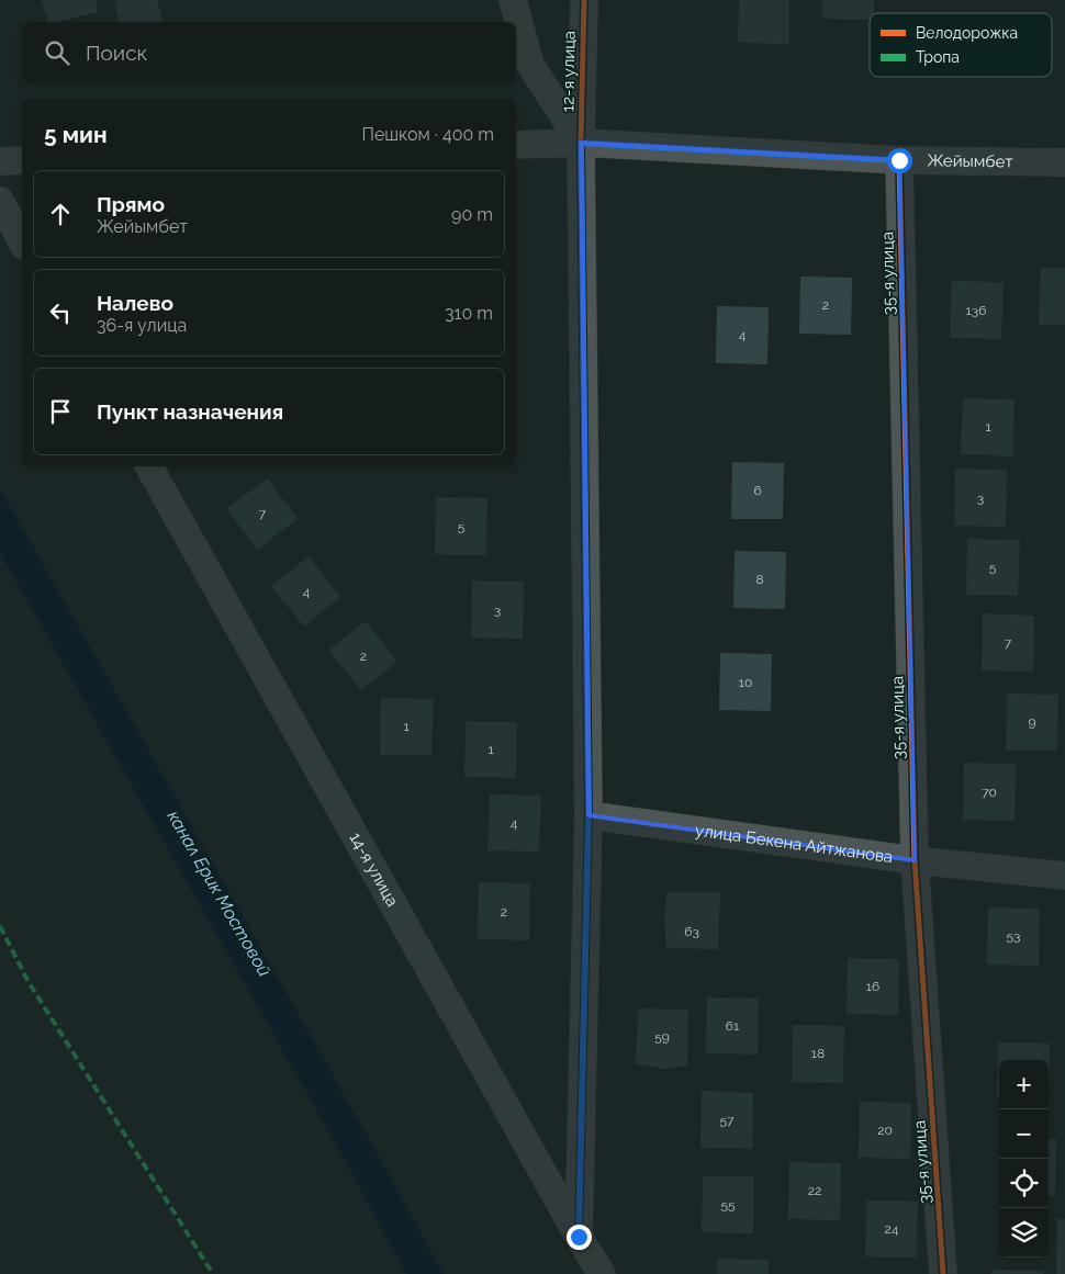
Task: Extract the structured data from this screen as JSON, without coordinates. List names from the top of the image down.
{
  "streets": {
    "street": [
      "12-я улица",
      "Жейымбет",
      "35-я улица",
      "улица Бекена Айтжанова",
      "14-я улица"
    ]
  },
  "crossings": [
    ["12-я улица", "Жейымбет"],
    ["12-я улица", "улица Бекена Айтжанова"],
    ["12-я улица", "14-я улица"],
    ["Жейымбет", "35-я улица"],
    ["35-я улица", "улица Бекена Айтжанова"]
  ],
  "water": ["канал Ерик Мостовой"],
  "house_numbers": [
    "2",
    "136",
    "4",
    "1",
    "6",
    "3",
    "7",
    "5",
    "5",
    "8",
    "4",
    "3",
    "7",
    "2",
    "10",
    "9",
    "1",
    "1",
    "70",
    "4",
    "2",
    "63",
    "53",
    "16",
    "61",
    "59",
    "18",
    "57",
    "20",
    "22",
    "55",
    "24"
  ],
  "legend": ["Велодорожка", "Тропа"],
  "page": {
    "search": "Поиск",
    "heading": ["5 мин", "Пешком · 400 m"],
    "list": [
      ["Прямо", "Жейымбет", "90 m"],
      ["Налево", "36-я улица", "310 m"],
      "Пункт назначения"
    ],
    "map_buttons": ["+", "−"]
  }
}
